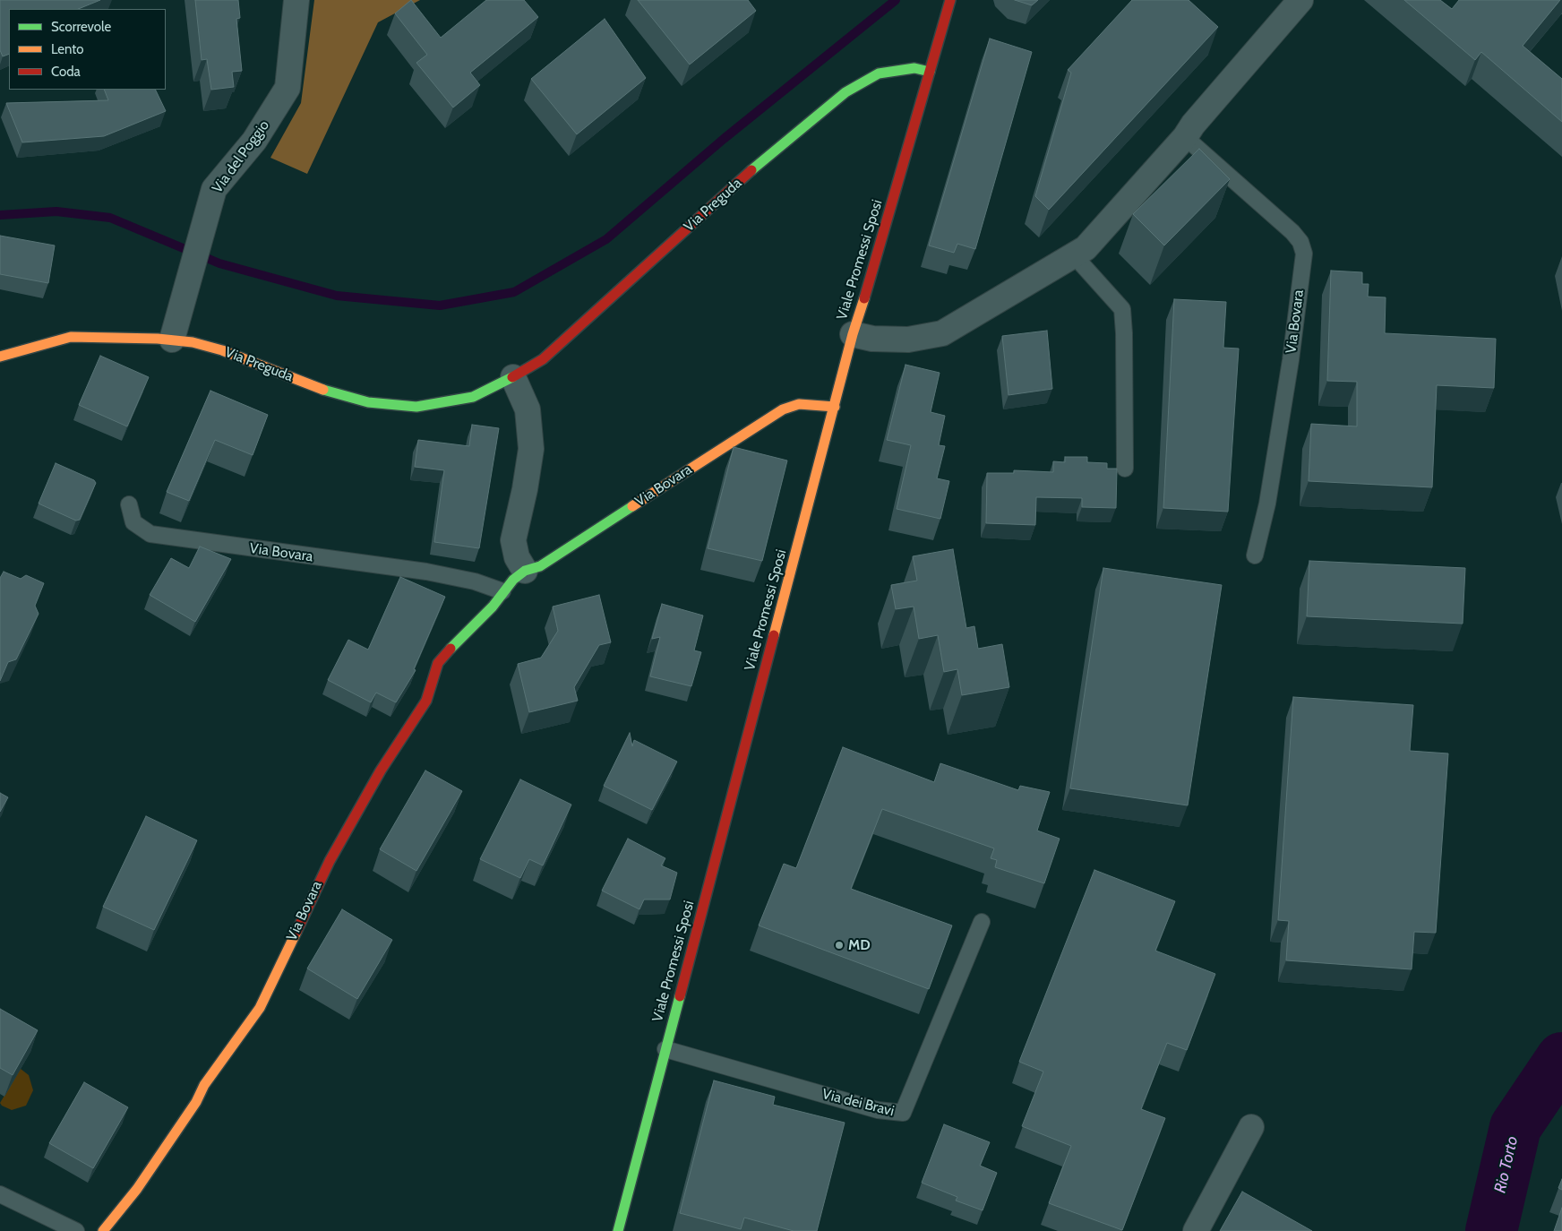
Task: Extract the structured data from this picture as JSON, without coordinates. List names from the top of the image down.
{
  "streets": {
    "street": [
      "Via del Poggio",
      "Via Preguda",
      "Viale Promessi Sposi",
      "Via Bovara"
    ],
    "lane": ["Via dei Bravi"]
  },
  "crossings": [
    ["Via del Poggio", "Via Preguda"],
    ["Via Preguda", "Viale Promessi Sposi"],
    ["Viale Promessi Sposi", "Via Bovara"],
    ["Viale Promessi Sposi", "Via dei Bravi"]
  ],
  "water": ["Rio Torto"],
  "places": ["MD"],
  "legend": ["Scorrevole", "Lento", "Coda"]
}
